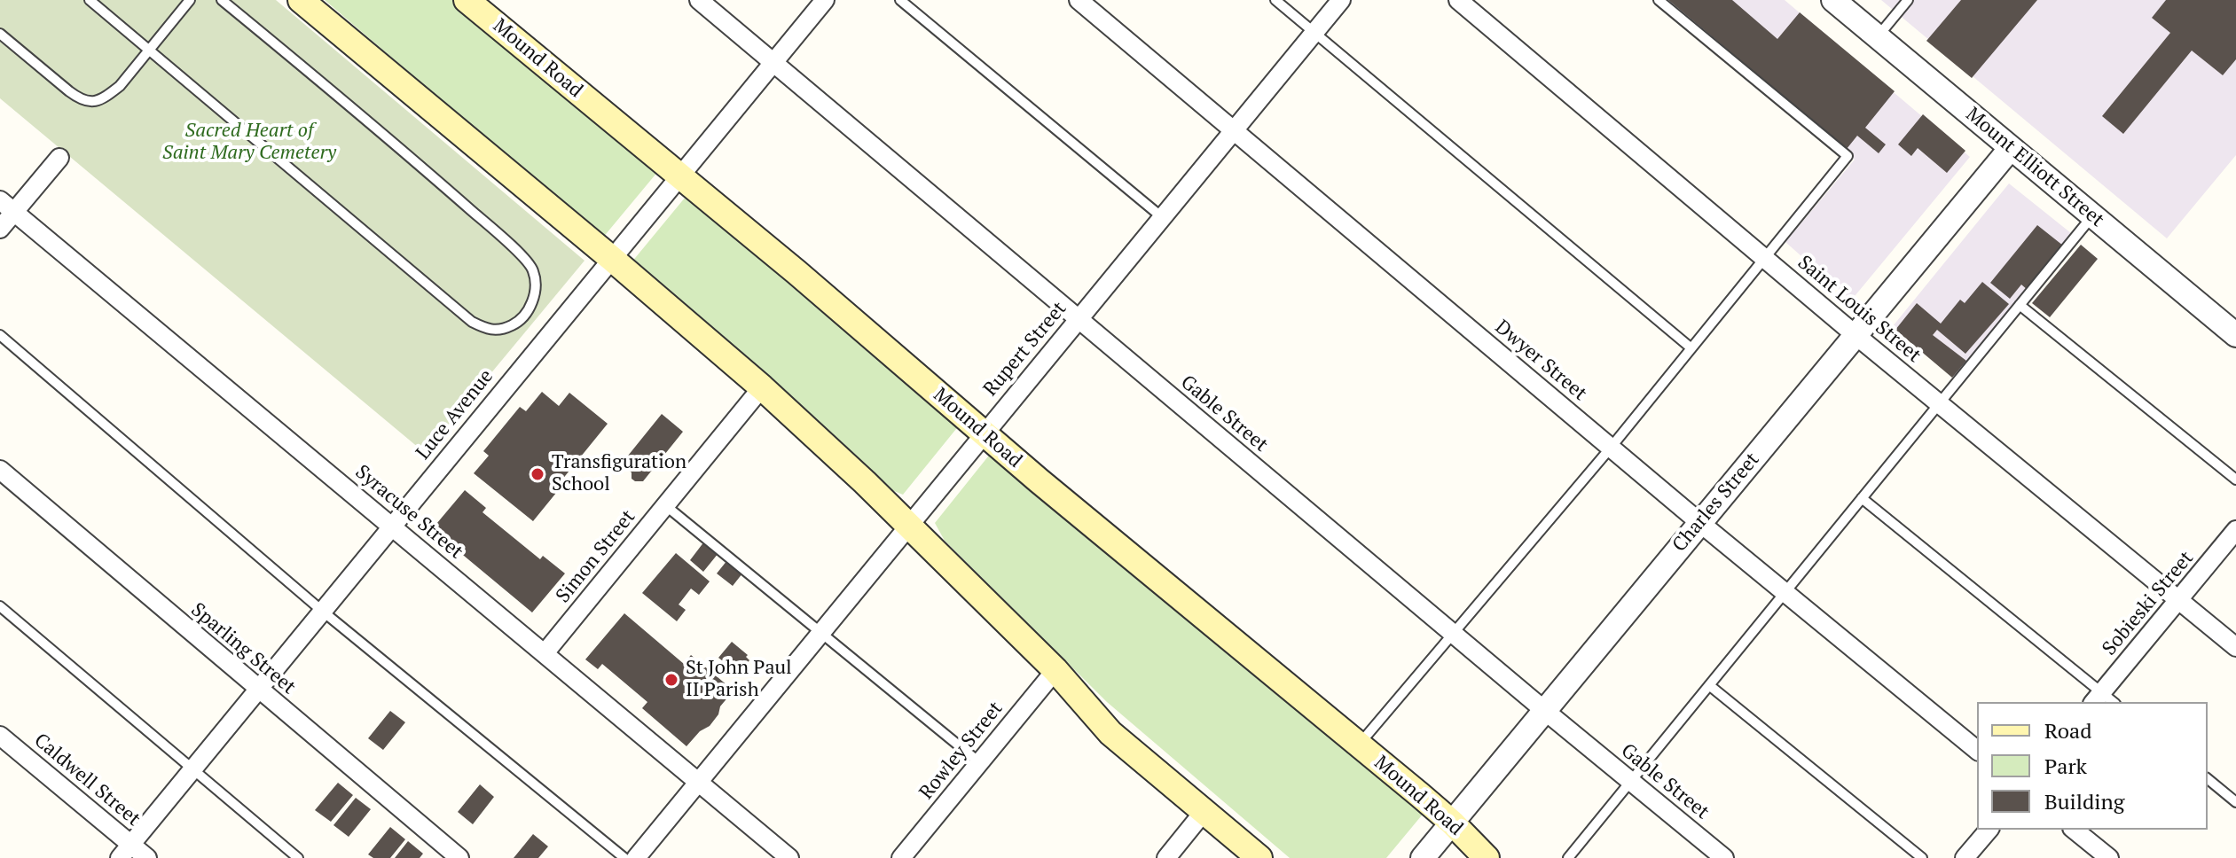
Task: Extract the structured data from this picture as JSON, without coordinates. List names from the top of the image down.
{
  "streets": {
    "main road": ["Mound Road"],
    "street": [
      "Mount Elliott Street",
      "Saint Louis Street",
      "Rupert Street",
      "Dwyer Street",
      "Gable Street",
      "Luce Avenue",
      "Charles Street",
      "Syracuse Street",
      "Simon Street",
      "Sobieski Street",
      "Sparling Street",
      "Rowley Street",
      "Caldwell Street"
    ]
  },
  "crossings": [
    ["Mound Road", "Rupert Street"],
    ["Mound Road", "Luce Avenue"],
    ["Mound Road", "Charles Street"],
    ["Mount Elliott Street", "Charles Street"],
    ["Saint Louis Street", "Charles Street"],
    ["Saint Louis Street", "Sobieski Street"],
    ["Rupert Street", "Dwyer Street"],
    ["Rupert Street", "Gable Street"],
    ["Rupert Street", "Syracuse Street"],
    ["Dwyer Street", "Charles Street"],
    ["Gable Street", "Luce Avenue"],
    ["Gable Street", "Charles Street"],
    ["Luce Avenue", "Syracuse Street"],
    ["Luce Avenue", "Sparling Street"],
    ["Luce Avenue", "Caldwell Street"],
    ["Syracuse Street", "Simon Street"]
  ],
  "parks": ["Sacred Heart of Saint Mary Cemetery"],
  "places": ["Transfiguration School", "St John Paul II Parish"],
  "legend": ["Road", "Park", "Building"]
}
